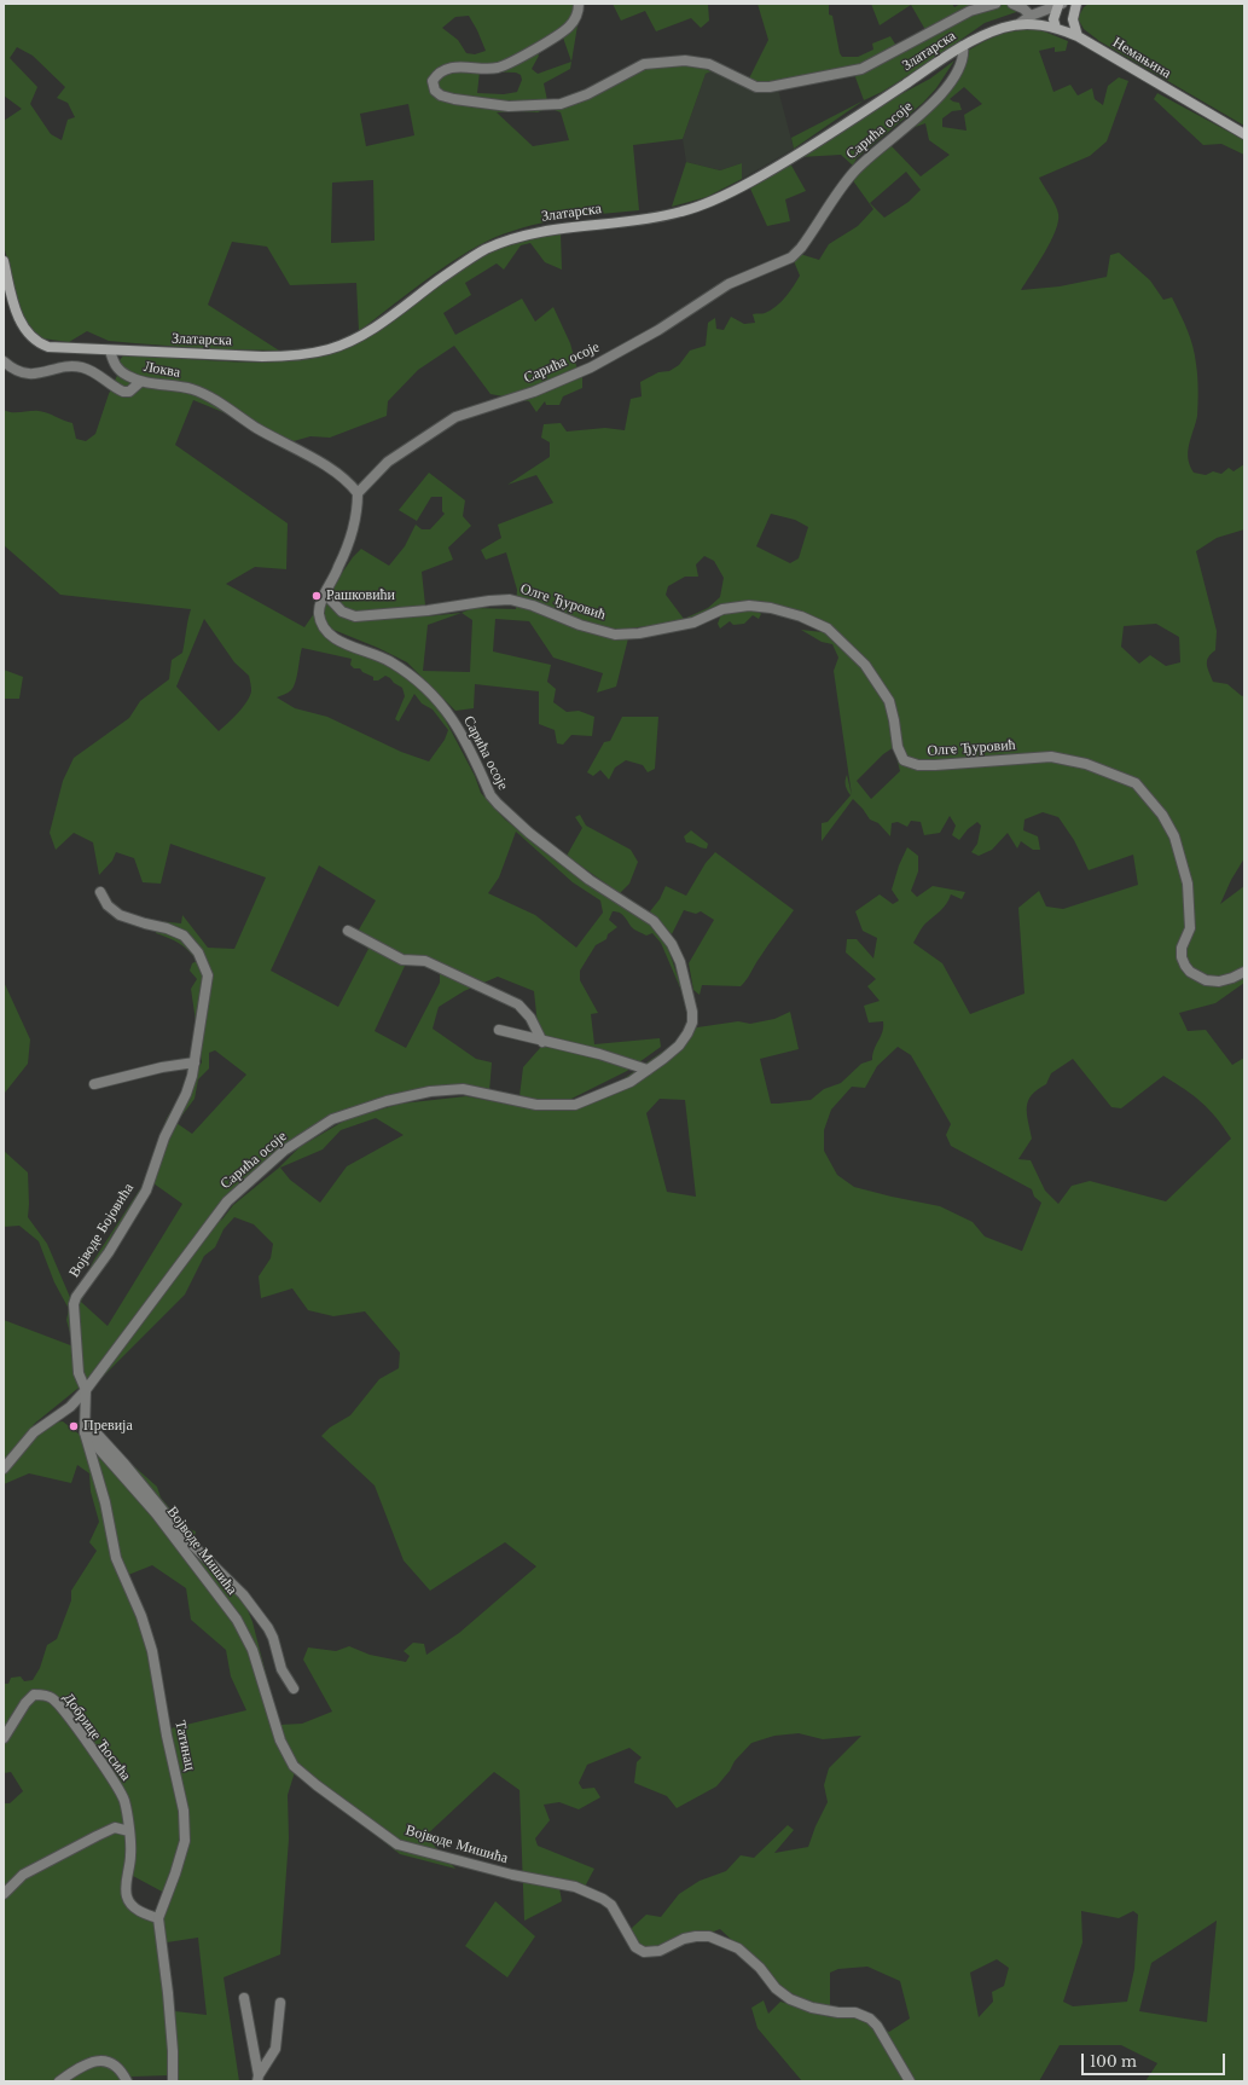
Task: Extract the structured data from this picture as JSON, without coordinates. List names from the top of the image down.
{
  "streets": {
    "main road": ["Златарска", "Немањина"],
    "street": [
      "Сарића осоје",
      "Локва",
      "Олге Ђуровић",
      "Војводе Бојовића",
      "Војводе Мишића",
      "Добрице Ћосића",
      "Татинац"
    ]
  },
  "crossings": [
    ["Златарска", "Немањина"],
    ["Златарска", "Сарића осоје"],
    ["Златарска", "Локва"],
    ["Сарића осоје", "Локва"],
    ["Сарића осоје", "Олге Ђуровић"],
    ["Сарића осоје", "Војводе Бојовића"],
    ["Војводе Мишића", "Татинац"],
    ["Добрице Ћосића", "Татинац"]
  ],
  "places": ["Рашковићи", "Превија"],
  "scale_bar": "100 m"
}
